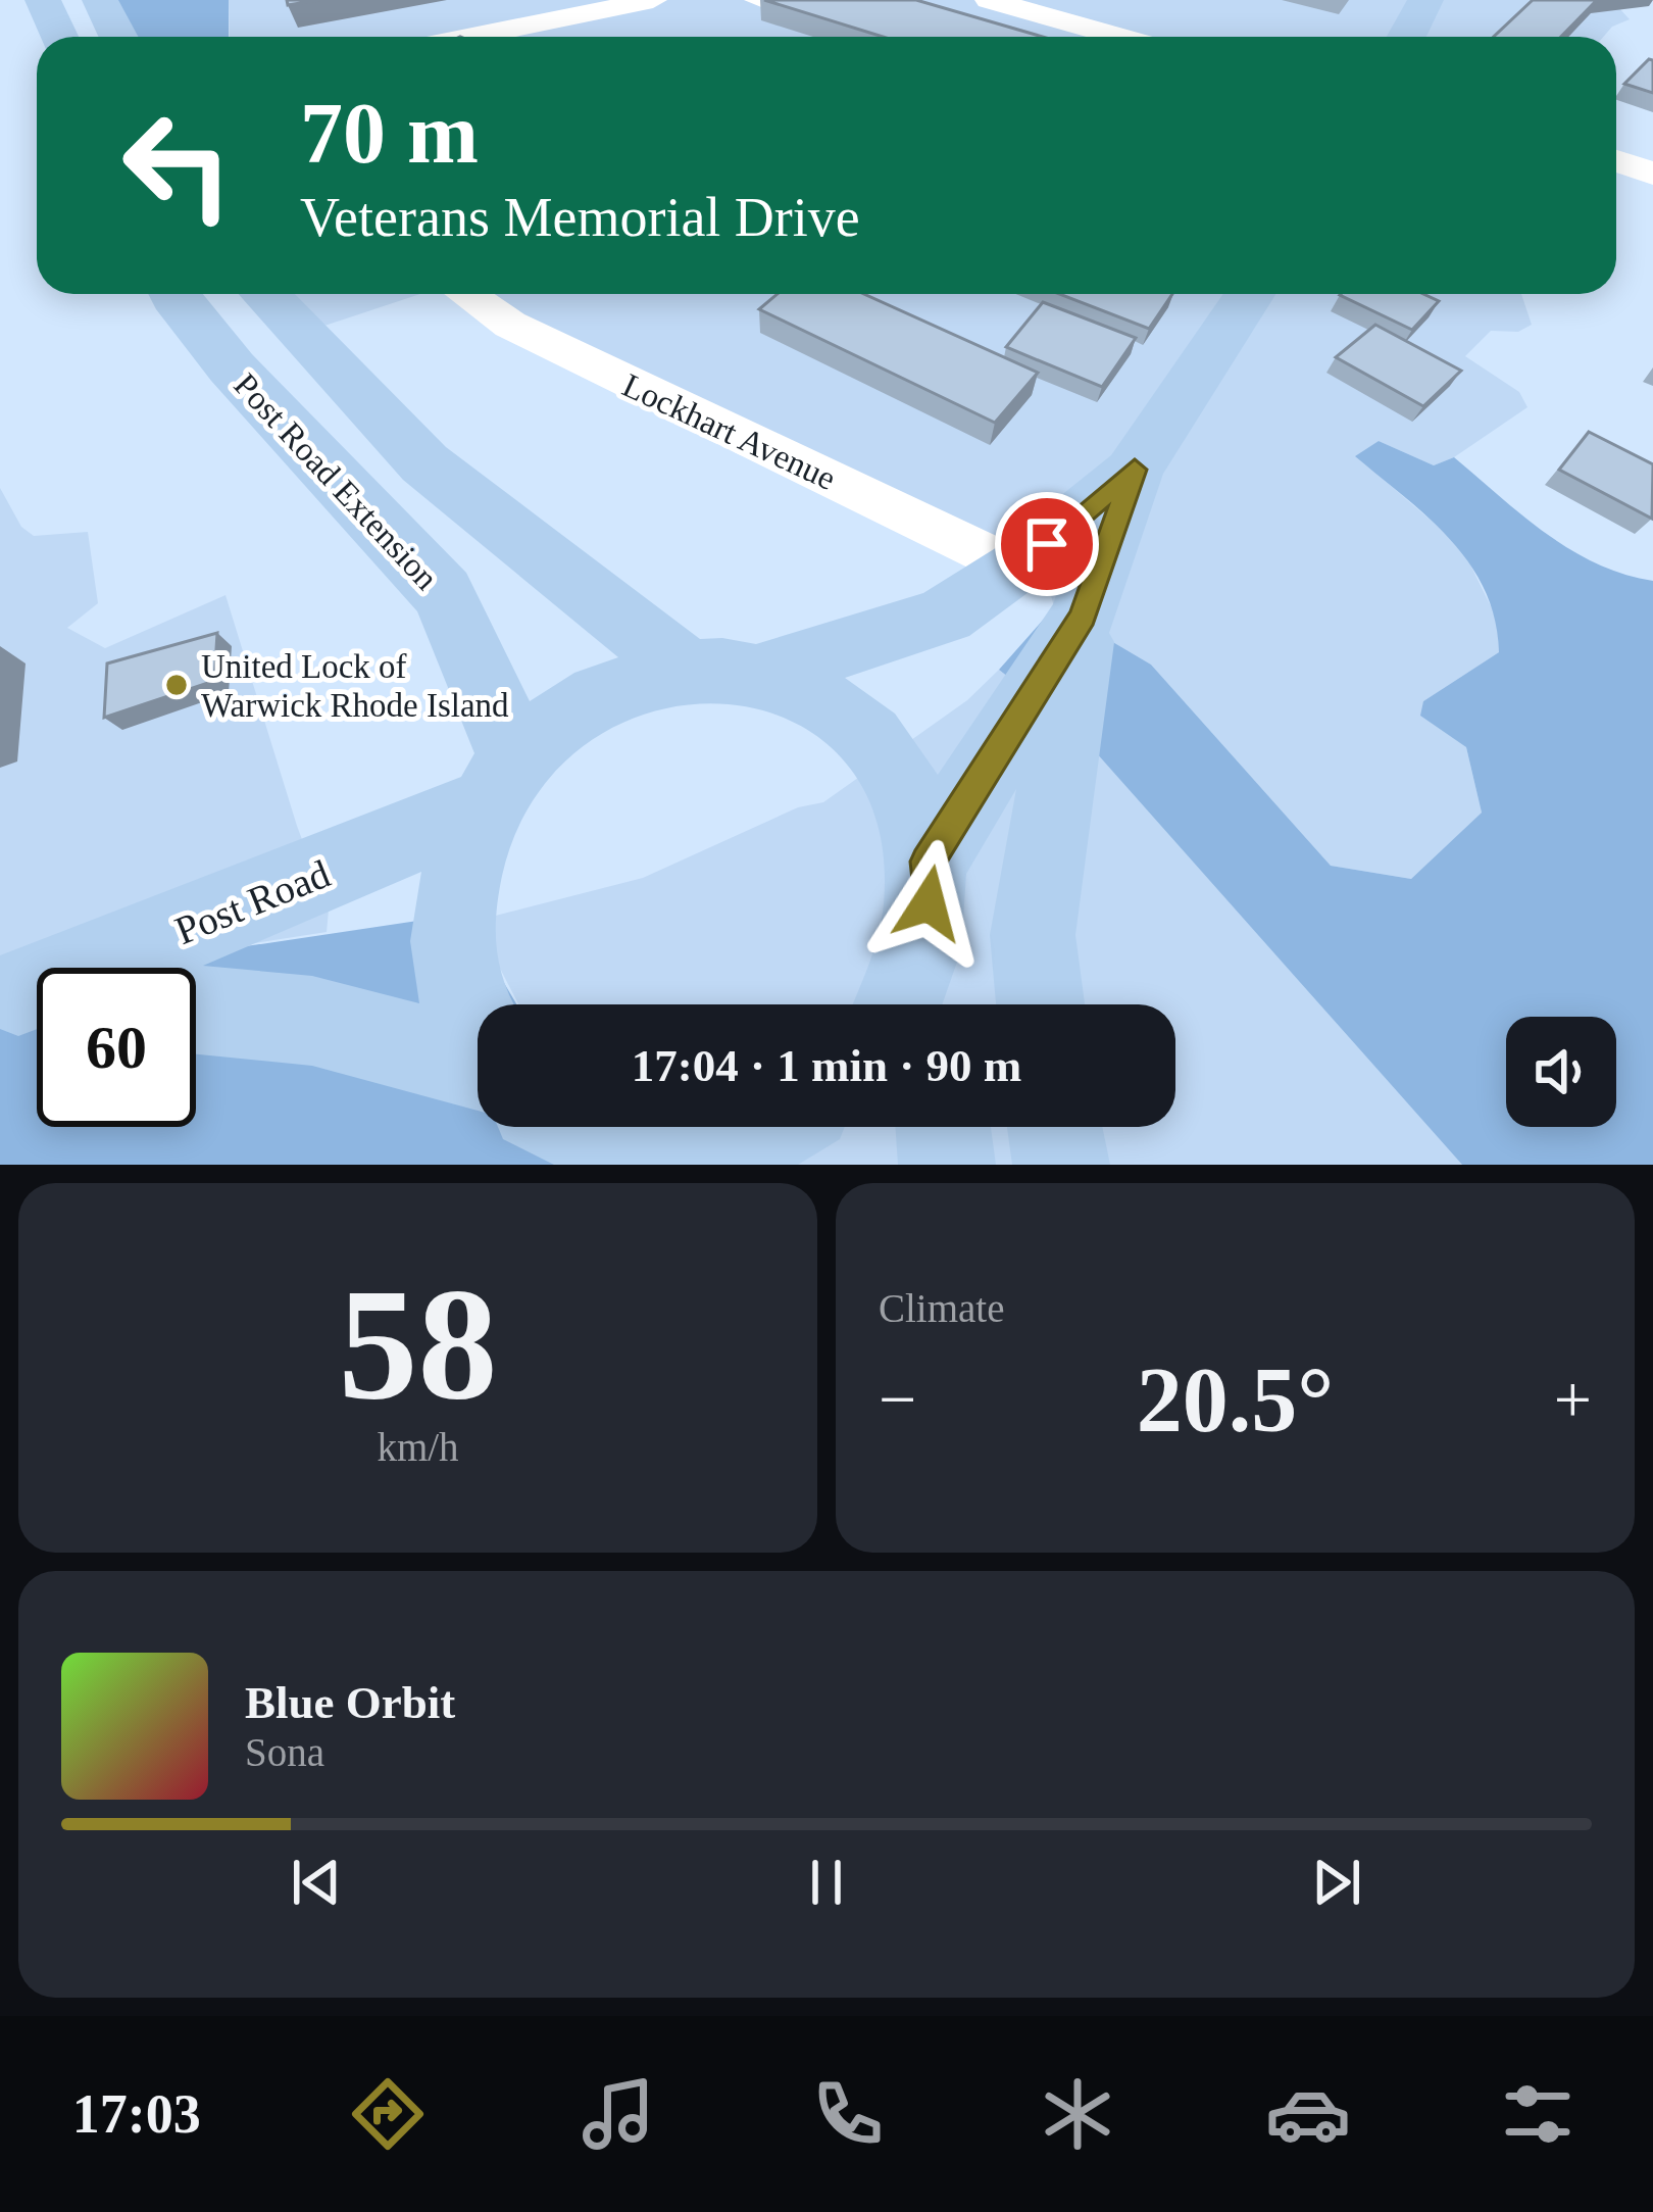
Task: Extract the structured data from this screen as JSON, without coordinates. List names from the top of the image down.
{
  "streets": {
    "main road": ["Post Road Extension", "Post Road"],
    "street": ["Lockhart Avenue"]
  },
  "crossings": [
    ["Post Road Extension", "Post Road"]
  ],
  "places": ["United Lock of Warwick Rhode Island"],
  "page": {
    "turn": ["70 m", "Veterans Memorial Drive"],
    "limit": "60",
    "trip": "17:04 · 1 min · 90 m",
    "tile": [
      ["58", "km/h"],
      "Climate"
    ],
    "heat": ["−", "20.5°", "+"],
    "song": ["Blue Orbit", "Sona"],
    "tabs": "17:03"
  }
}
